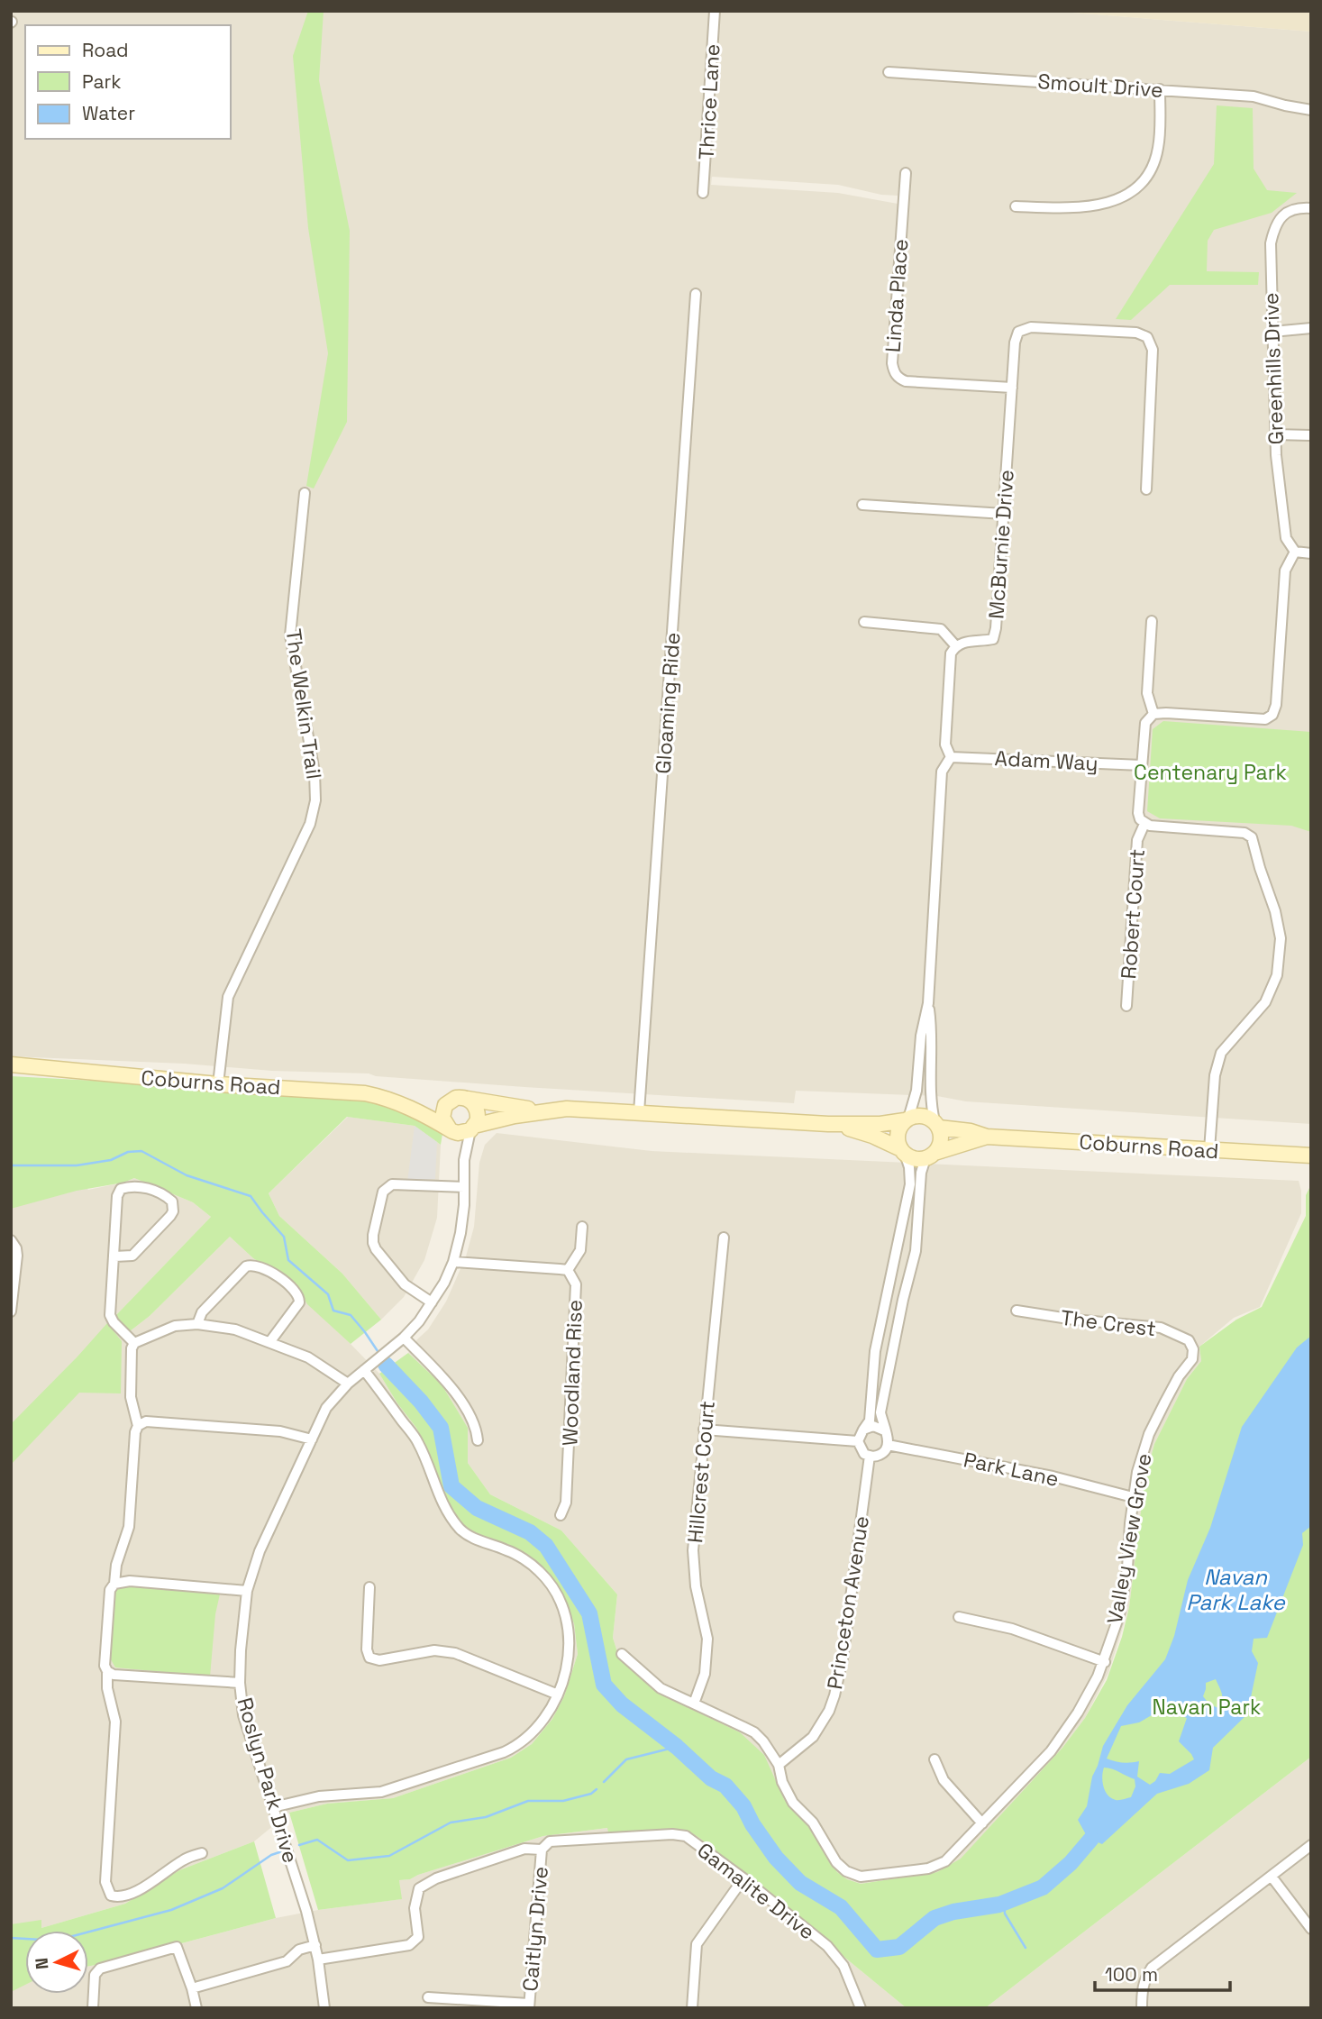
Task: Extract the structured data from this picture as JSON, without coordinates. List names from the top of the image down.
{
  "streets": {
    "street": [
      "Smoult Drive",
      "Thrice Lane",
      "Linda Place",
      "Greenhills Drive",
      "McBurnie Drive",
      "Gloaming Ride",
      "The Welkin Trail",
      "Adam Way",
      "Robert Court",
      "Coburns Road",
      "The Crest",
      "Woodland Rise",
      "Park Lane",
      "Hillcrest Court",
      "Valley View Grove",
      "Princeton Avenue",
      "Roslyn Park Drive",
      "Gamalite Drive",
      "Caitlyn Drive"
    ]
  },
  "crossings": [
    ["Linda Place", "McBurnie Drive"],
    ["The Welkin Trail", "Coburns Road"],
    ["Coburns Road", "Roslyn Park Drive"],
    ["The Crest", "Valley View Grove"],
    ["Woodland Rise", "Roslyn Park Drive"],
    ["Park Lane", "Valley View Grove"],
    ["Park Lane", "Princeton Avenue"],
    ["Hillcrest Court", "Valley View Grove"],
    ["Valley View Grove", "Princeton Avenue"],
    ["Roslyn Park Drive", "Gamalite Drive"],
    ["Gamalite Drive", "Caitlyn Drive"]
  ],
  "water": ["Navan Park Lake"],
  "parks": ["Centenary Park", "Navan Park"],
  "legend": ["Road", "Park", "Water"],
  "scale_bar": "100 m",
  "north": "left"
}
